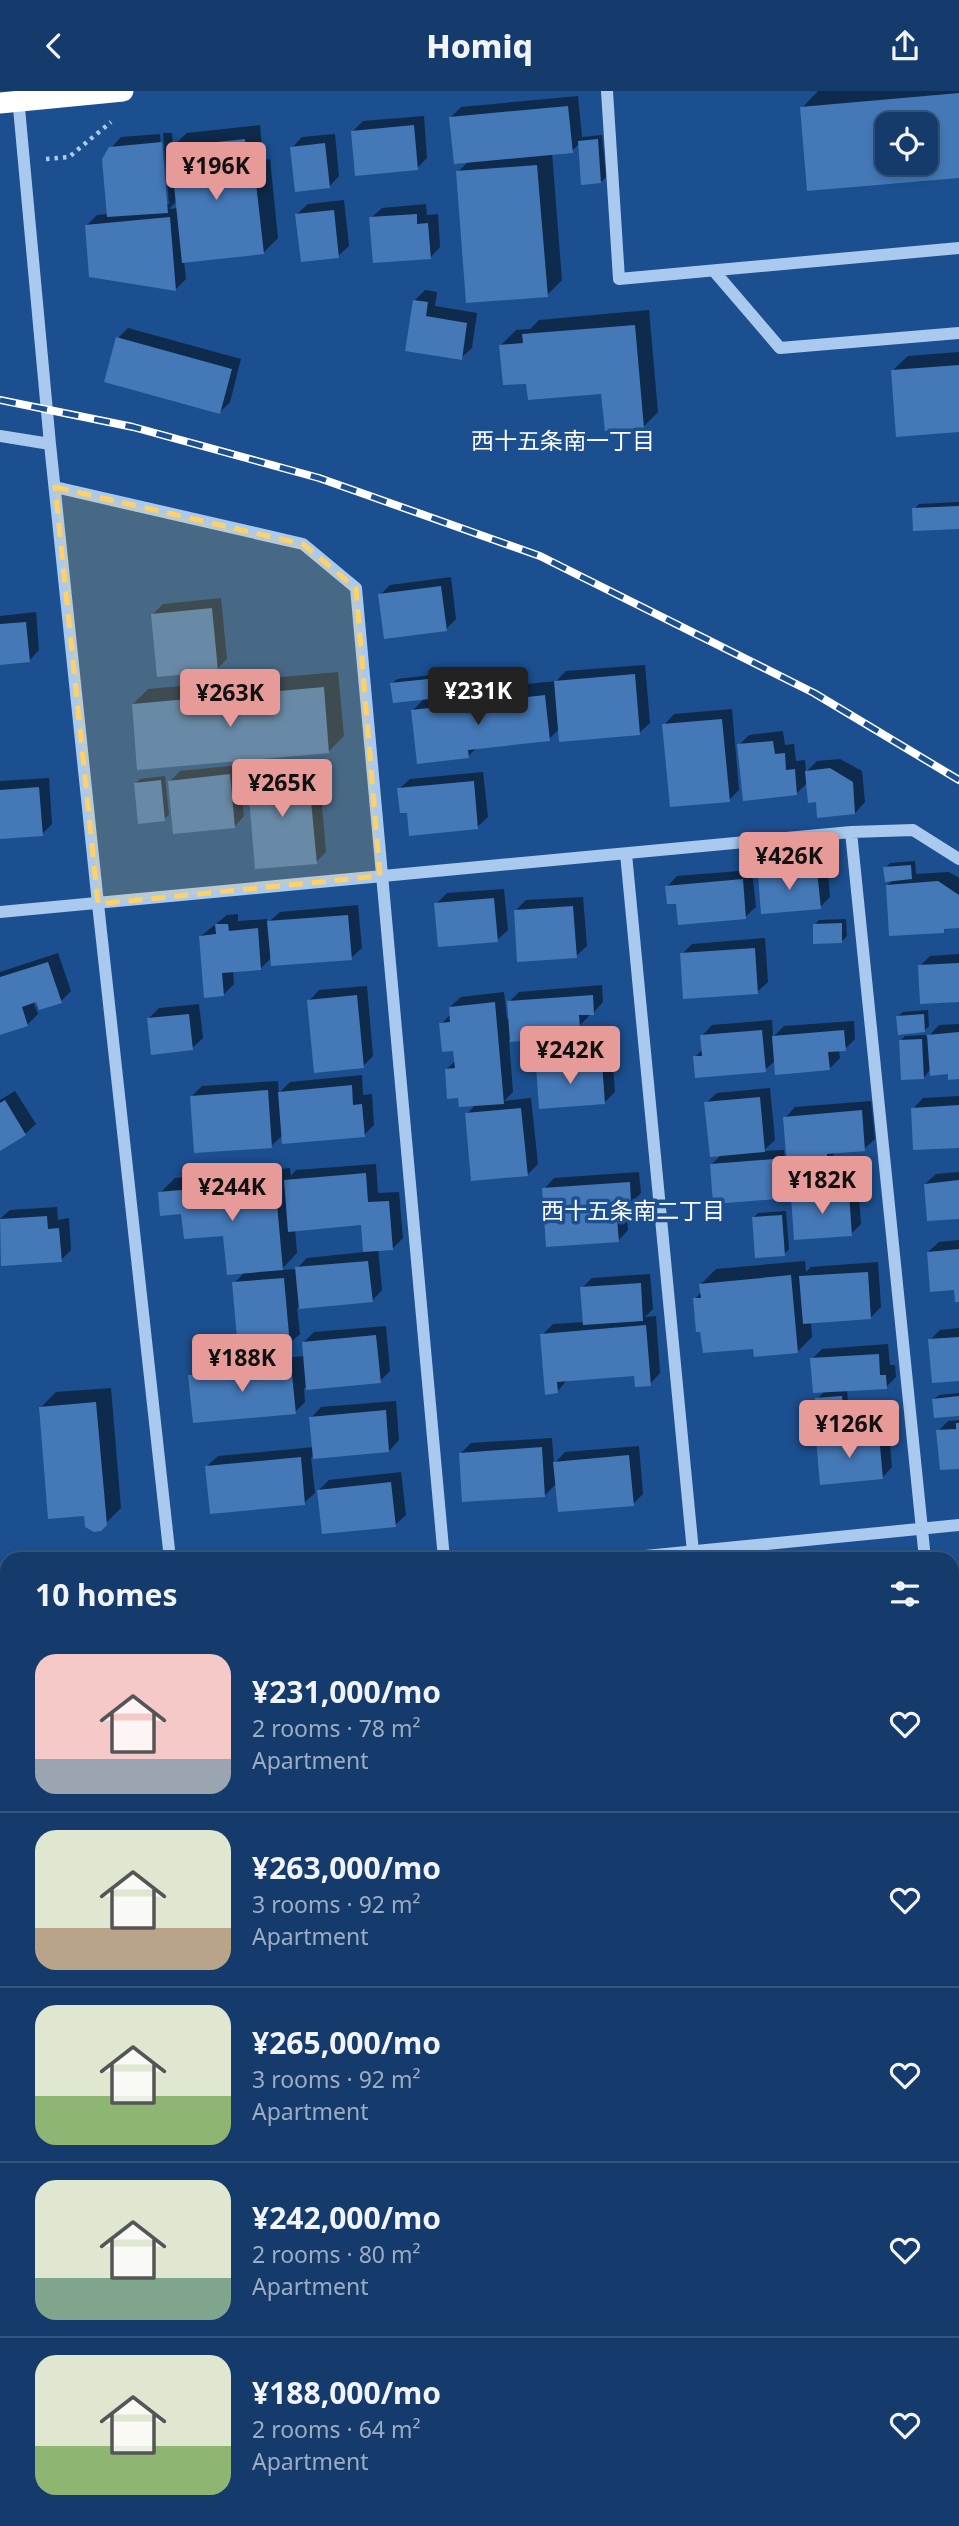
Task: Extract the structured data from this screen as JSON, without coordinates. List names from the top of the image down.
{
  "districts": ["西十五条南一丁目", "西十五条南二丁目"],
  "page": {
    "header": "Homiq",
    "price": [
      "¥196K",
      "¥231K",
      "¥263K",
      "¥265K",
      "¥426K",
      "¥242K",
      "¥182K",
      "¥244K",
      "¥188K",
      "¥126K"
    ],
    "heading": "10 homes",
    "list": [
      {
        "name": "¥231,000/mo",
        "note": "2 rooms · 78 m² · Apartment"
      },
      {
        "name": "¥263,000/mo",
        "note": "3 rooms · 92 m² · Apartment"
      },
      {
        "name": "¥265,000/mo",
        "note": "3 rooms · 92 m² · Apartment"
      },
      {
        "name": "¥242,000/mo",
        "note": "2 rooms · 80 m² · Apartment"
      },
      {
        "name": "¥188,000/mo",
        "note": "2 rooms · 64 m² · Apartment"
      }
    ]
  }
}
